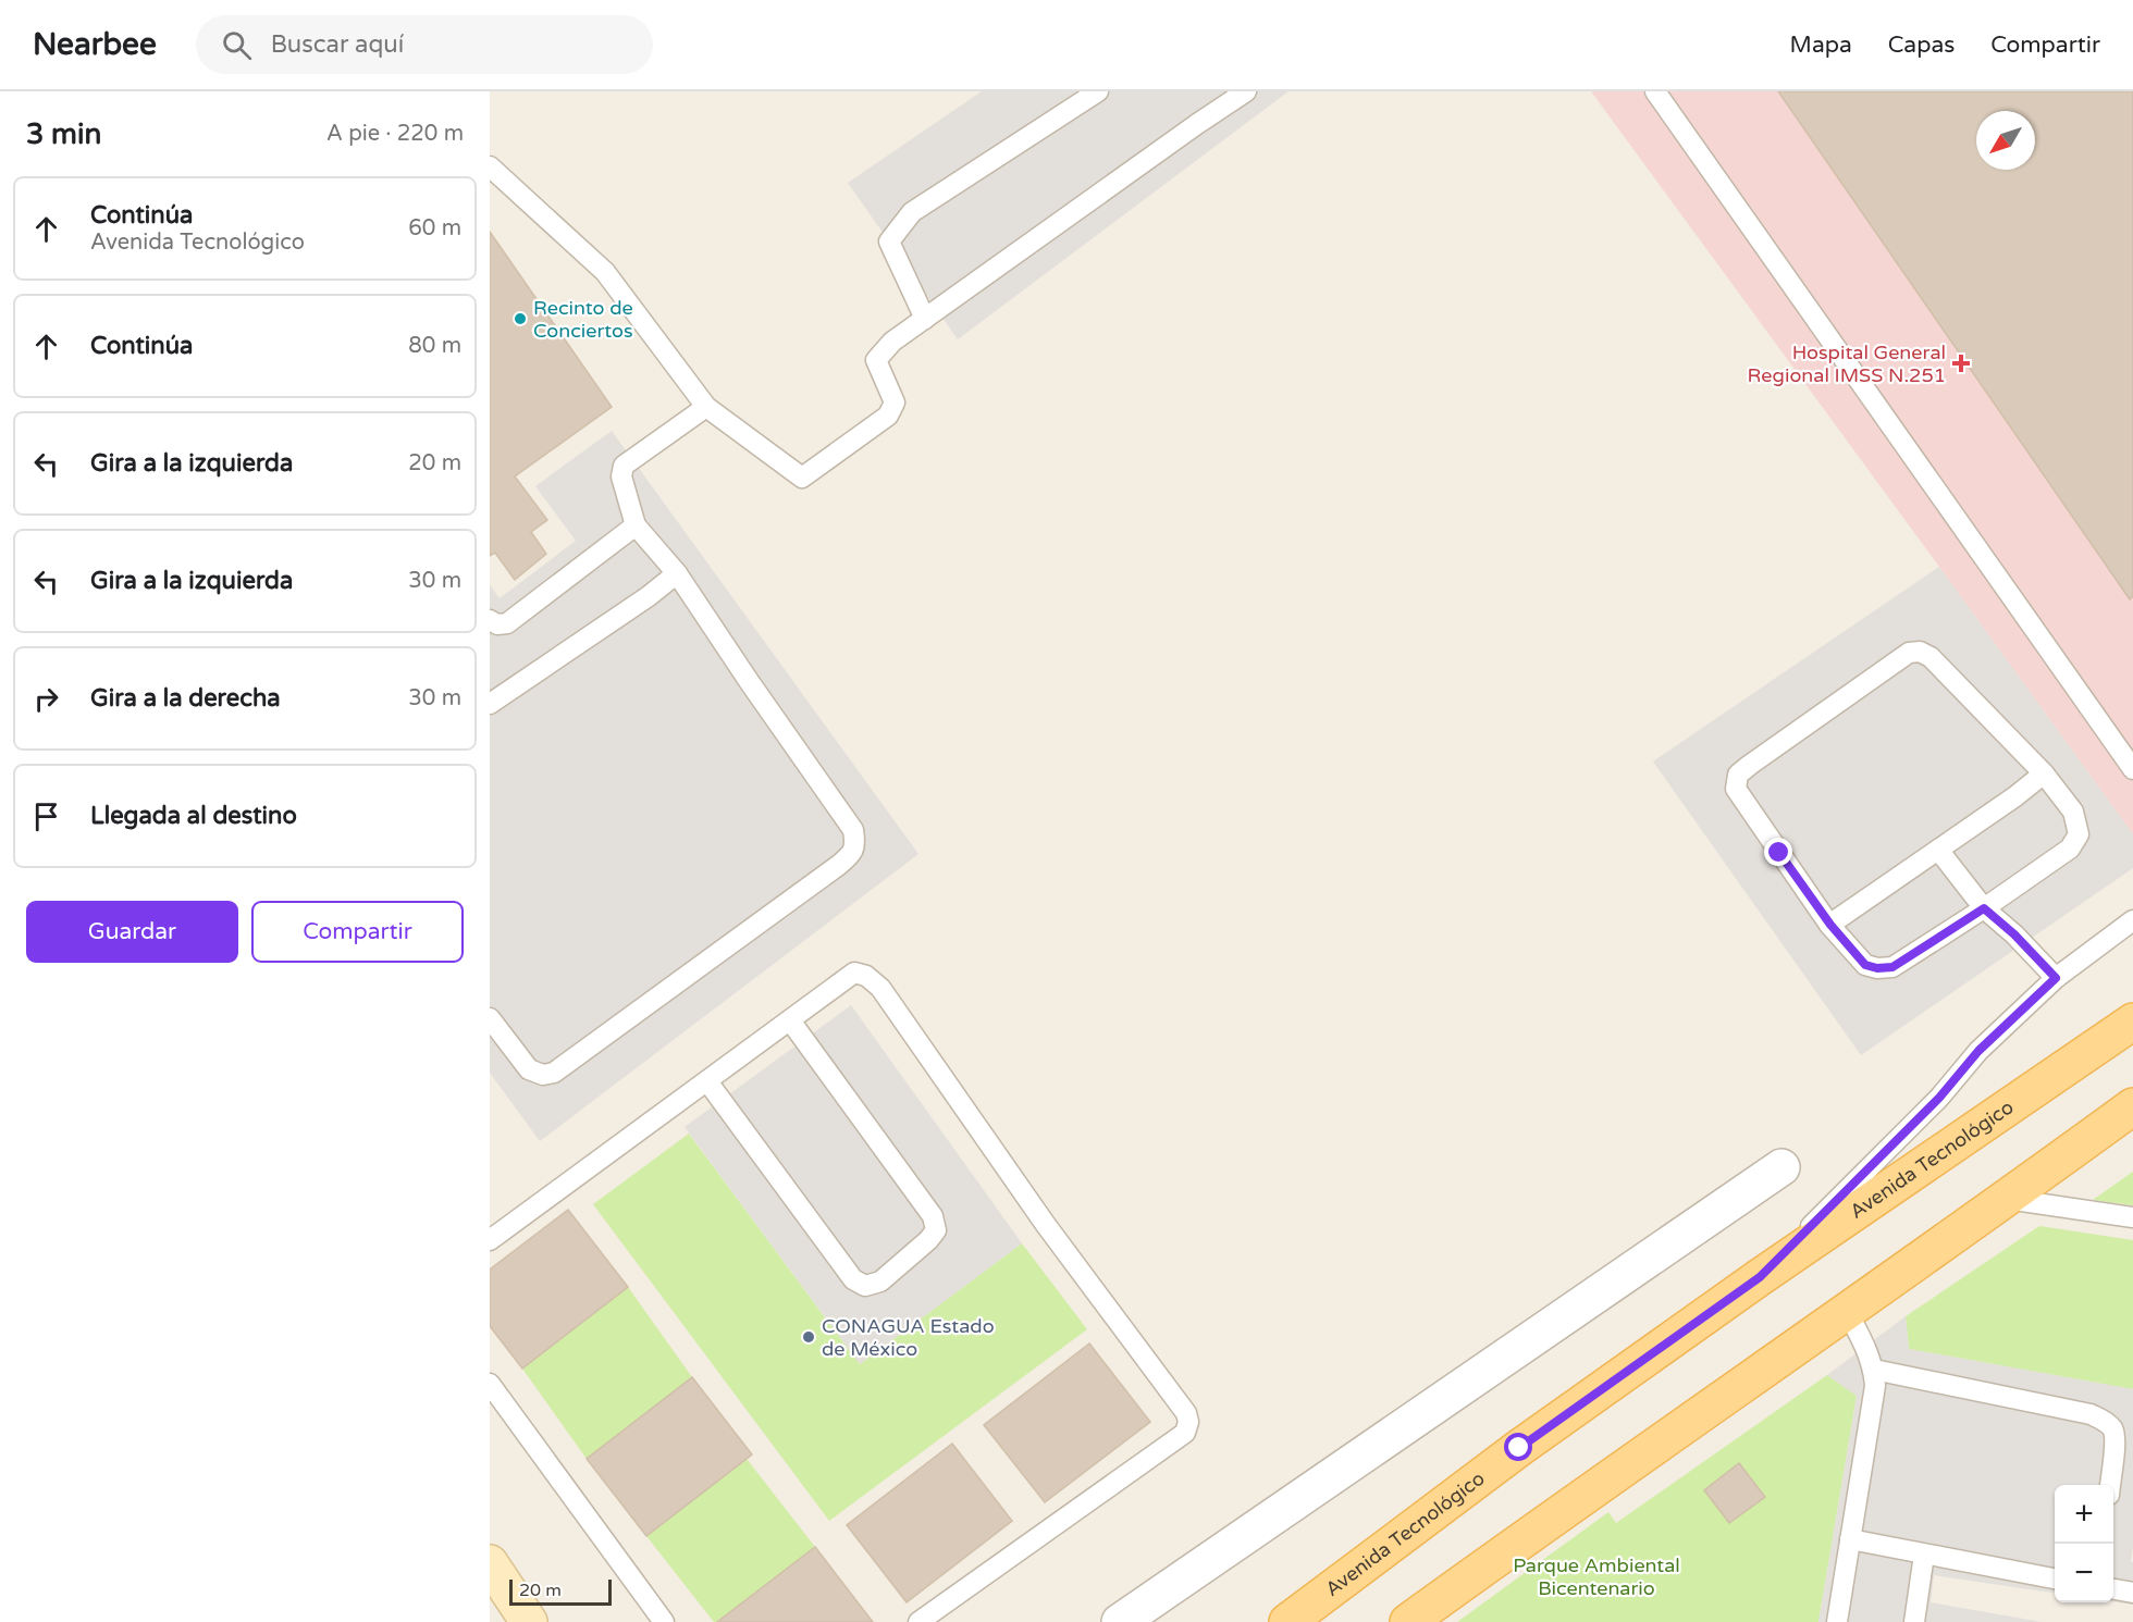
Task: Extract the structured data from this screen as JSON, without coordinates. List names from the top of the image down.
{
  "streets": {
    "main road": ["Avenida Tecnológico"]
  },
  "parks": ["Parque Ambiental Bicentenario"],
  "places": {
    "other": ["Recinto de Conciertos", "CONAGUA Estado de México"],
    "health": ["Hospital General Regional IMSS N.251"]
  },
  "scale_bar": "20 m",
  "north": "bottom left",
  "page": {
    "header": "Nearbee",
    "search": "Buscar aquí",
    "nav": ["Mapa", "Capas", "Compartir"],
    "heading": ["3 min", "A pie · 220 m"],
    "list": [
      ["Continúa", "Avenida Tecnológico", "60 m"],
      ["Continúa", "80 m"],
      ["Gira a la izquierda", "20 m"],
      ["Gira a la izquierda", "30 m"],
      ["Gira a la derecha", "30 m"],
      "Llegada al destino"
    ],
    "buttons": ["Guardar", "Compartir"],
    "map_buttons": ["+", "−"],
    "scale": "20 m"
  }
}
